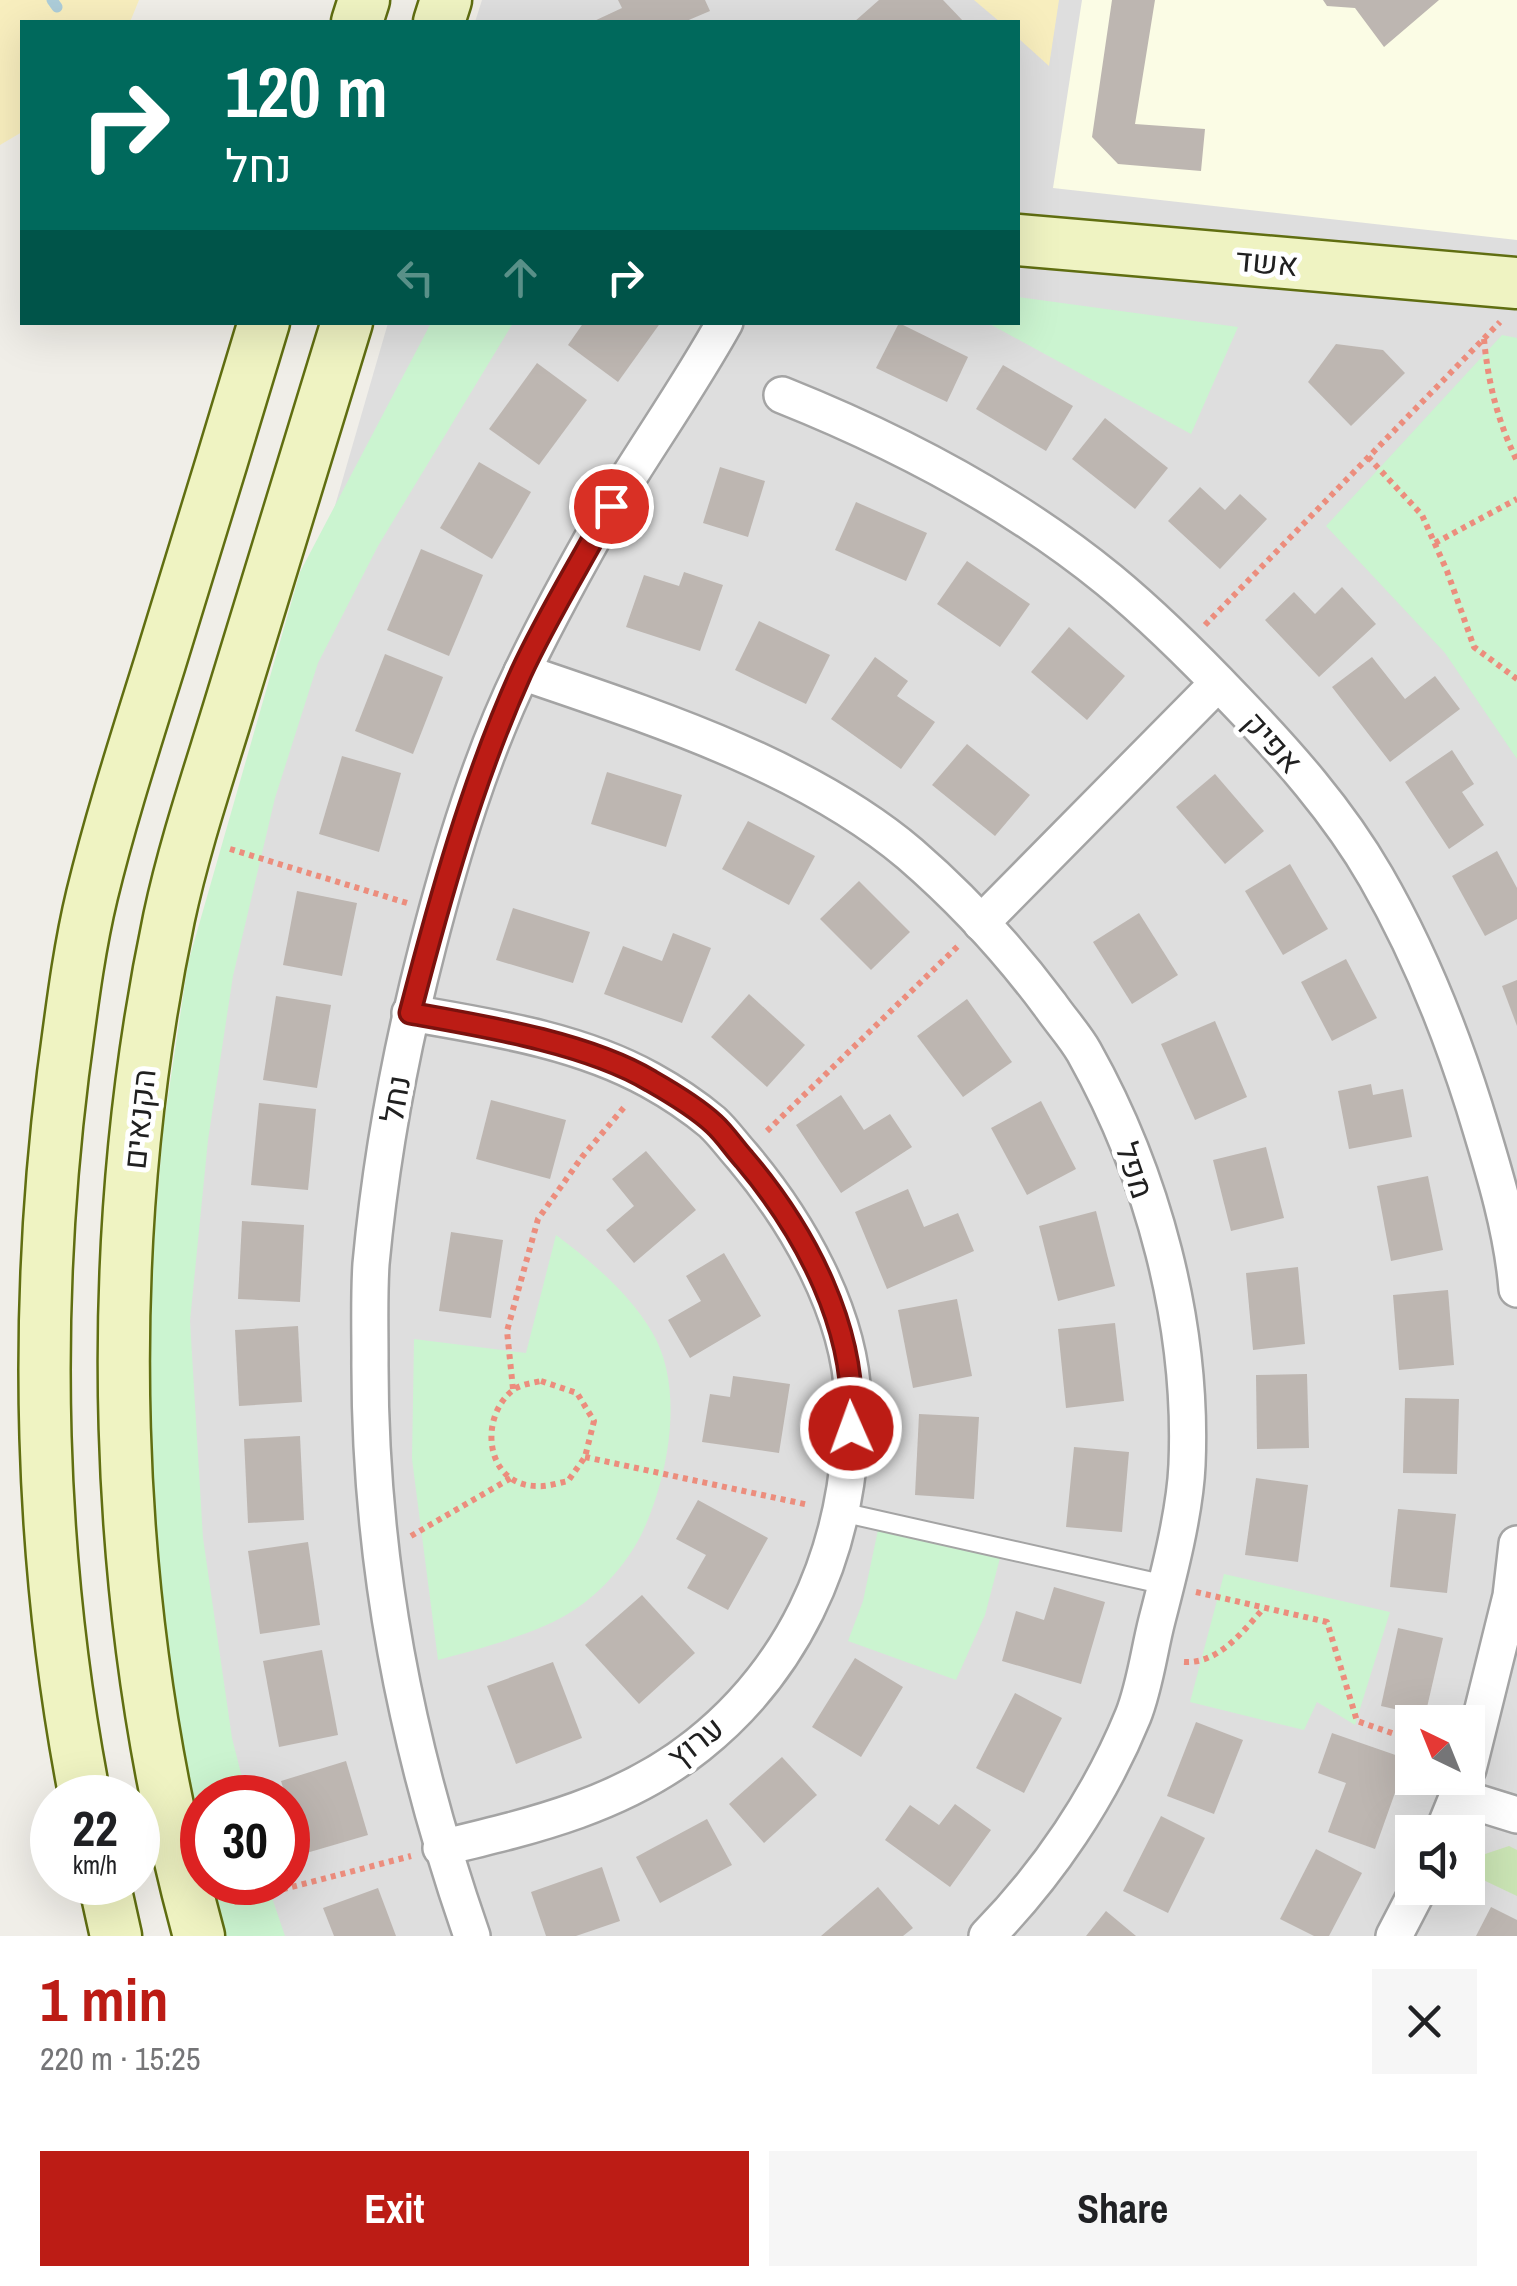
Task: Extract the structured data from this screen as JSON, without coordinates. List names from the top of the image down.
{
  "streets": {
    "main road": ["אשד", "הקנאים"],
    "street": [
      "אפיק",
      "נחל",
      "מפל",
      "ערוץ"
    ]
  },
  "crossings": [
    ["נחל", "מפל"],
    ["נחל", "ערוץ"]
  ],
  "north": "top left",
  "page": {
    "turn": ["120 m", "נחל"],
    "speed": "22 km/h",
    "limit": "30",
    "heading": ["1 min", "220 m · 15:25"],
    "buttons": ["Exit", "Share"]
  }
}
